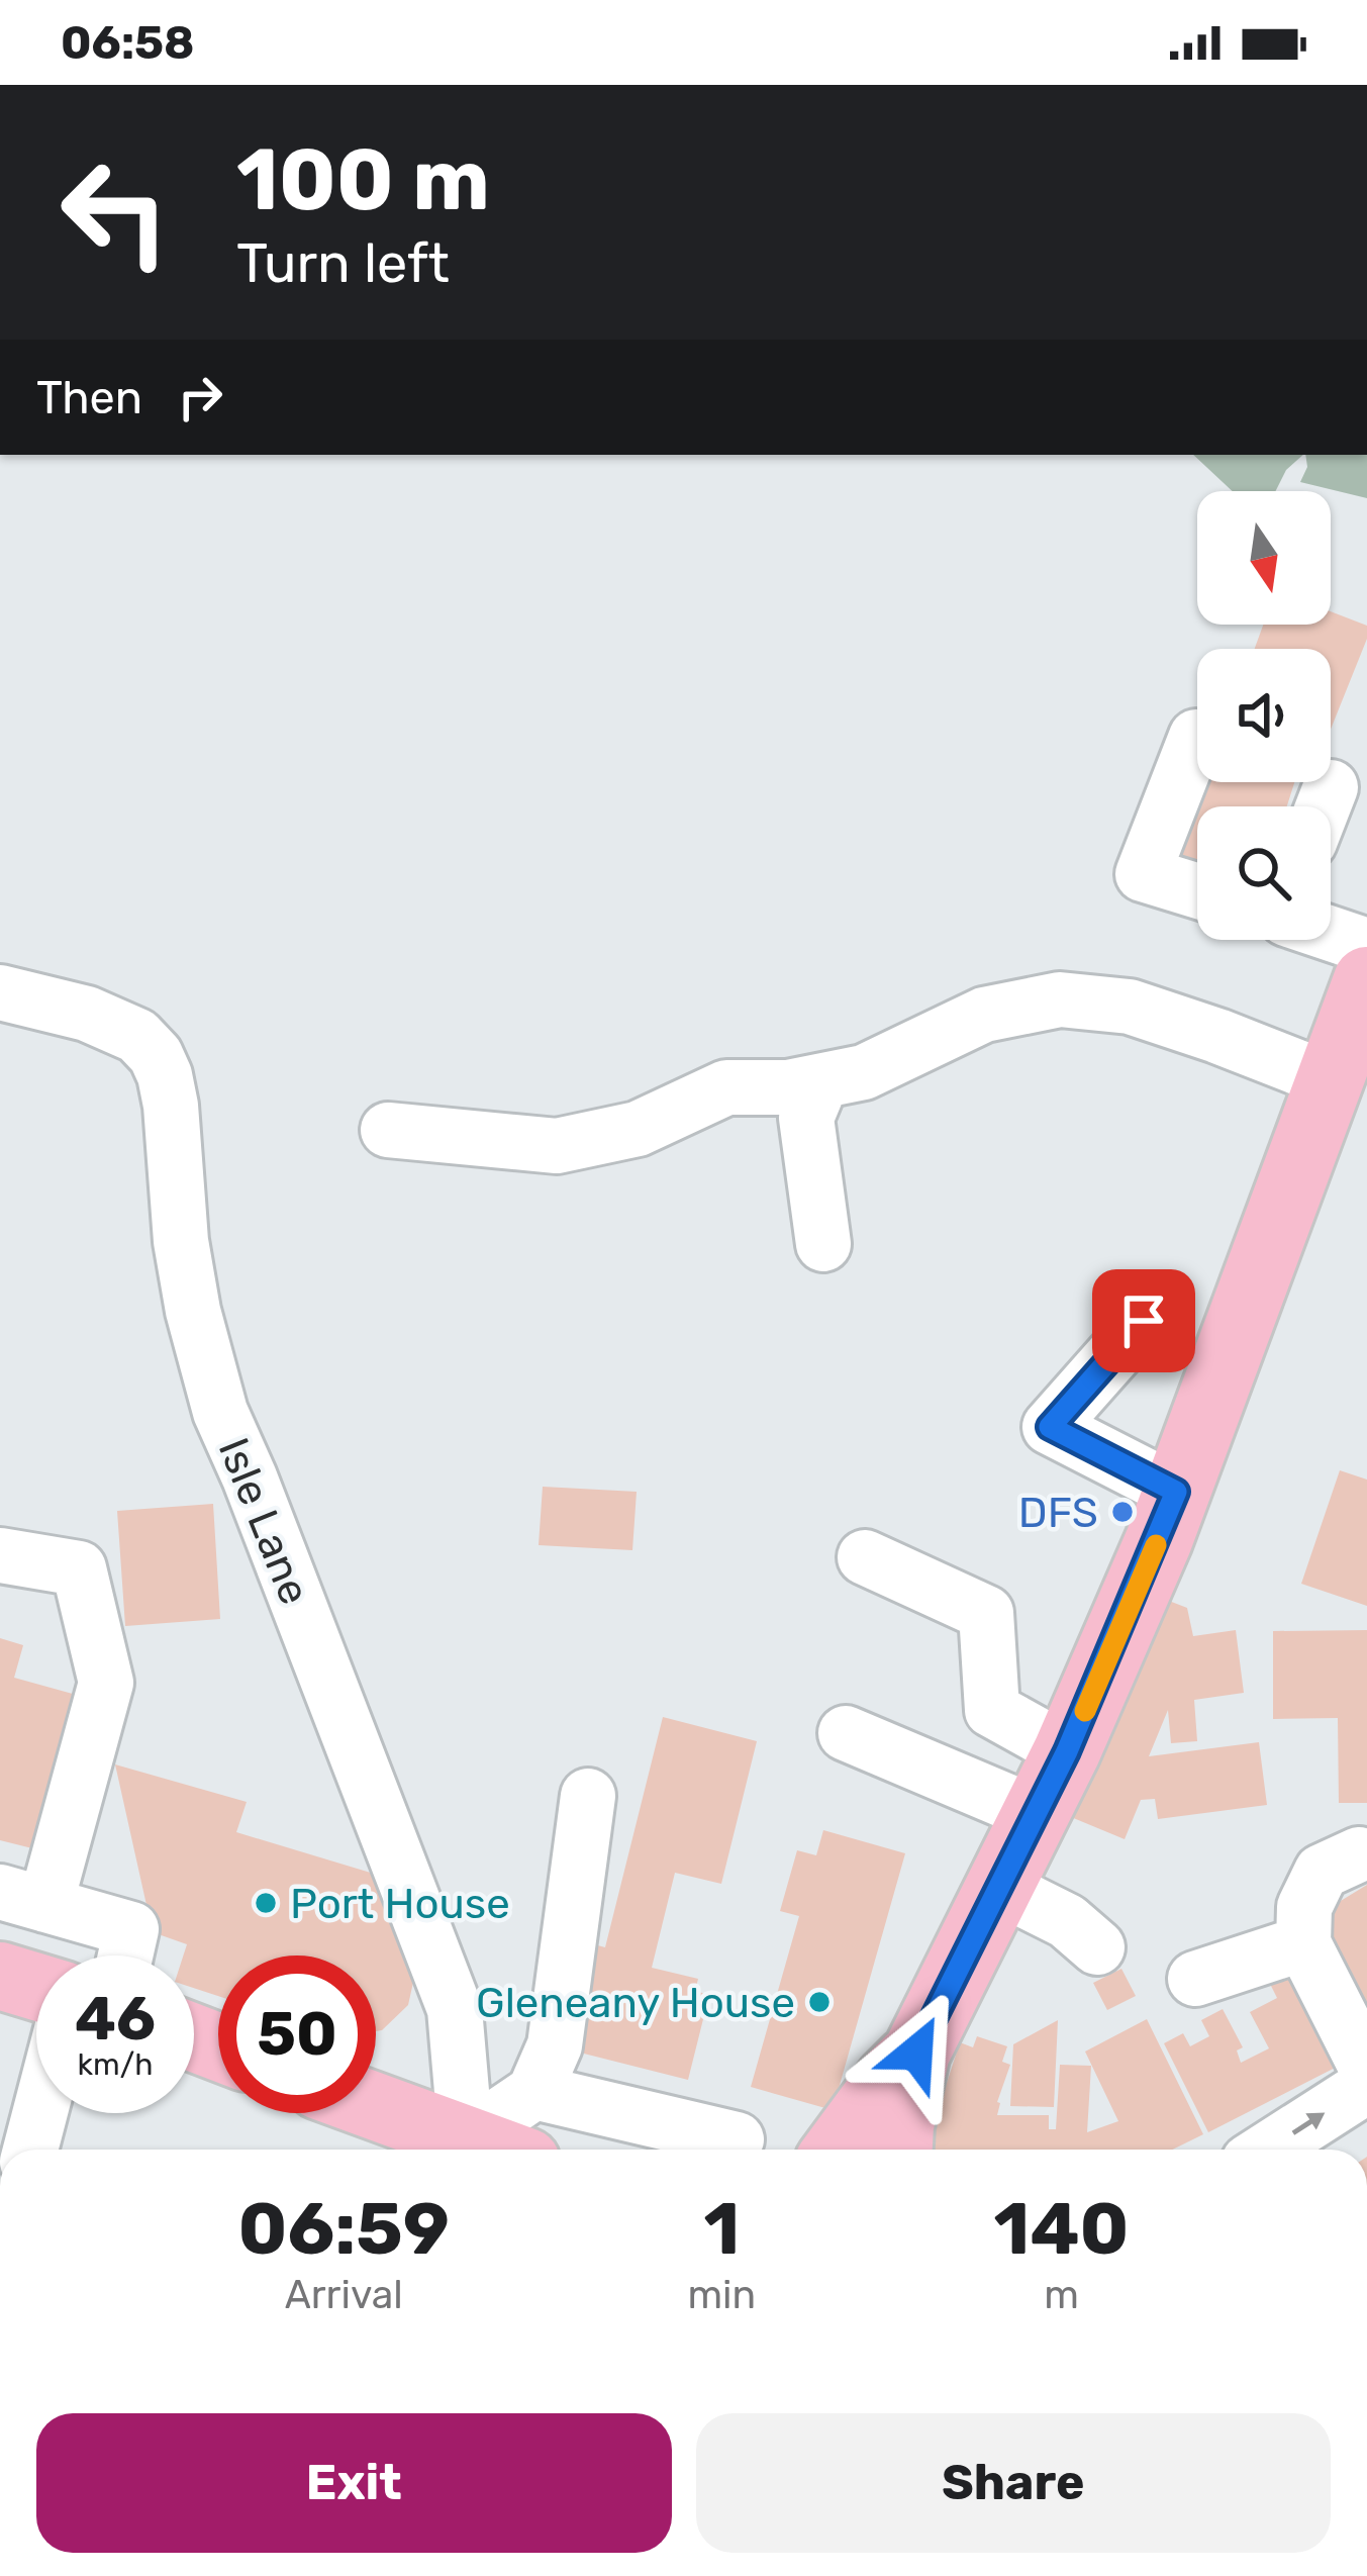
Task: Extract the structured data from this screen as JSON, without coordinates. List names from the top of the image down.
{
  "streets": {
    "street": ["Isle Lane"]
  },
  "places": ["DFS", "Port House", "Gleneany House"],
  "north": "bottom",
  "page": {
    "status": "06:58",
    "turn": ["100 m", "Turn left"],
    "then": "Then",
    "speed": "46 km/h",
    "limit": "50",
    "eta": [
      "06:59",
      "Arrival",
      "1",
      "min",
      "140",
      "m"
    ],
    "buttons": ["Exit", "Share"]
  }
}
